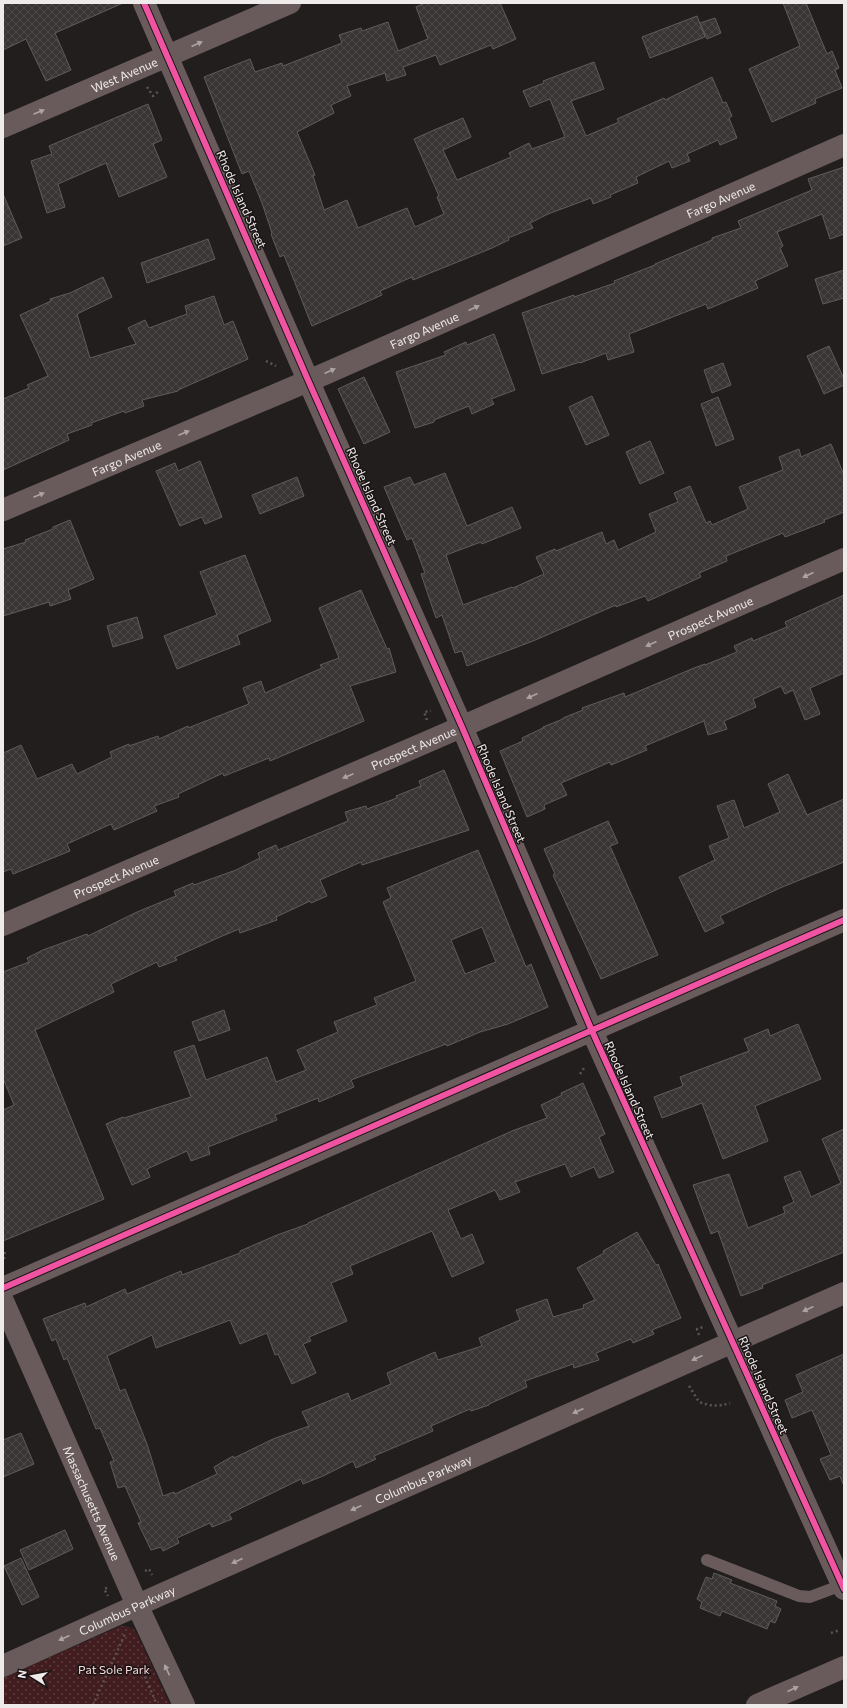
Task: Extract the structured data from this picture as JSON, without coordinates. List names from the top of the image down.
{
  "streets": {
    "street": [
      "West Avenue",
      "Rhode Island Street",
      "Fargo Avenue",
      "Prospect Avenue",
      "Columbus Parkway",
      "Massachusetts Avenue"
    ]
  },
  "crossings": [
    ["West Avenue", "Rhode Island Street"],
    ["Rhode Island Street", "Fargo Avenue"],
    ["Rhode Island Street", "Prospect Avenue"],
    ["Rhode Island Street", "Columbus Parkway"],
    ["Columbus Parkway", "Massachusetts Avenue"]
  ],
  "one_way": [
    "West Avenue",
    "Fargo Avenue",
    "Prospect Avenue",
    "Columbus Parkway"
  ],
  "parks": ["Pat Sole Park"],
  "north": "left"
}
